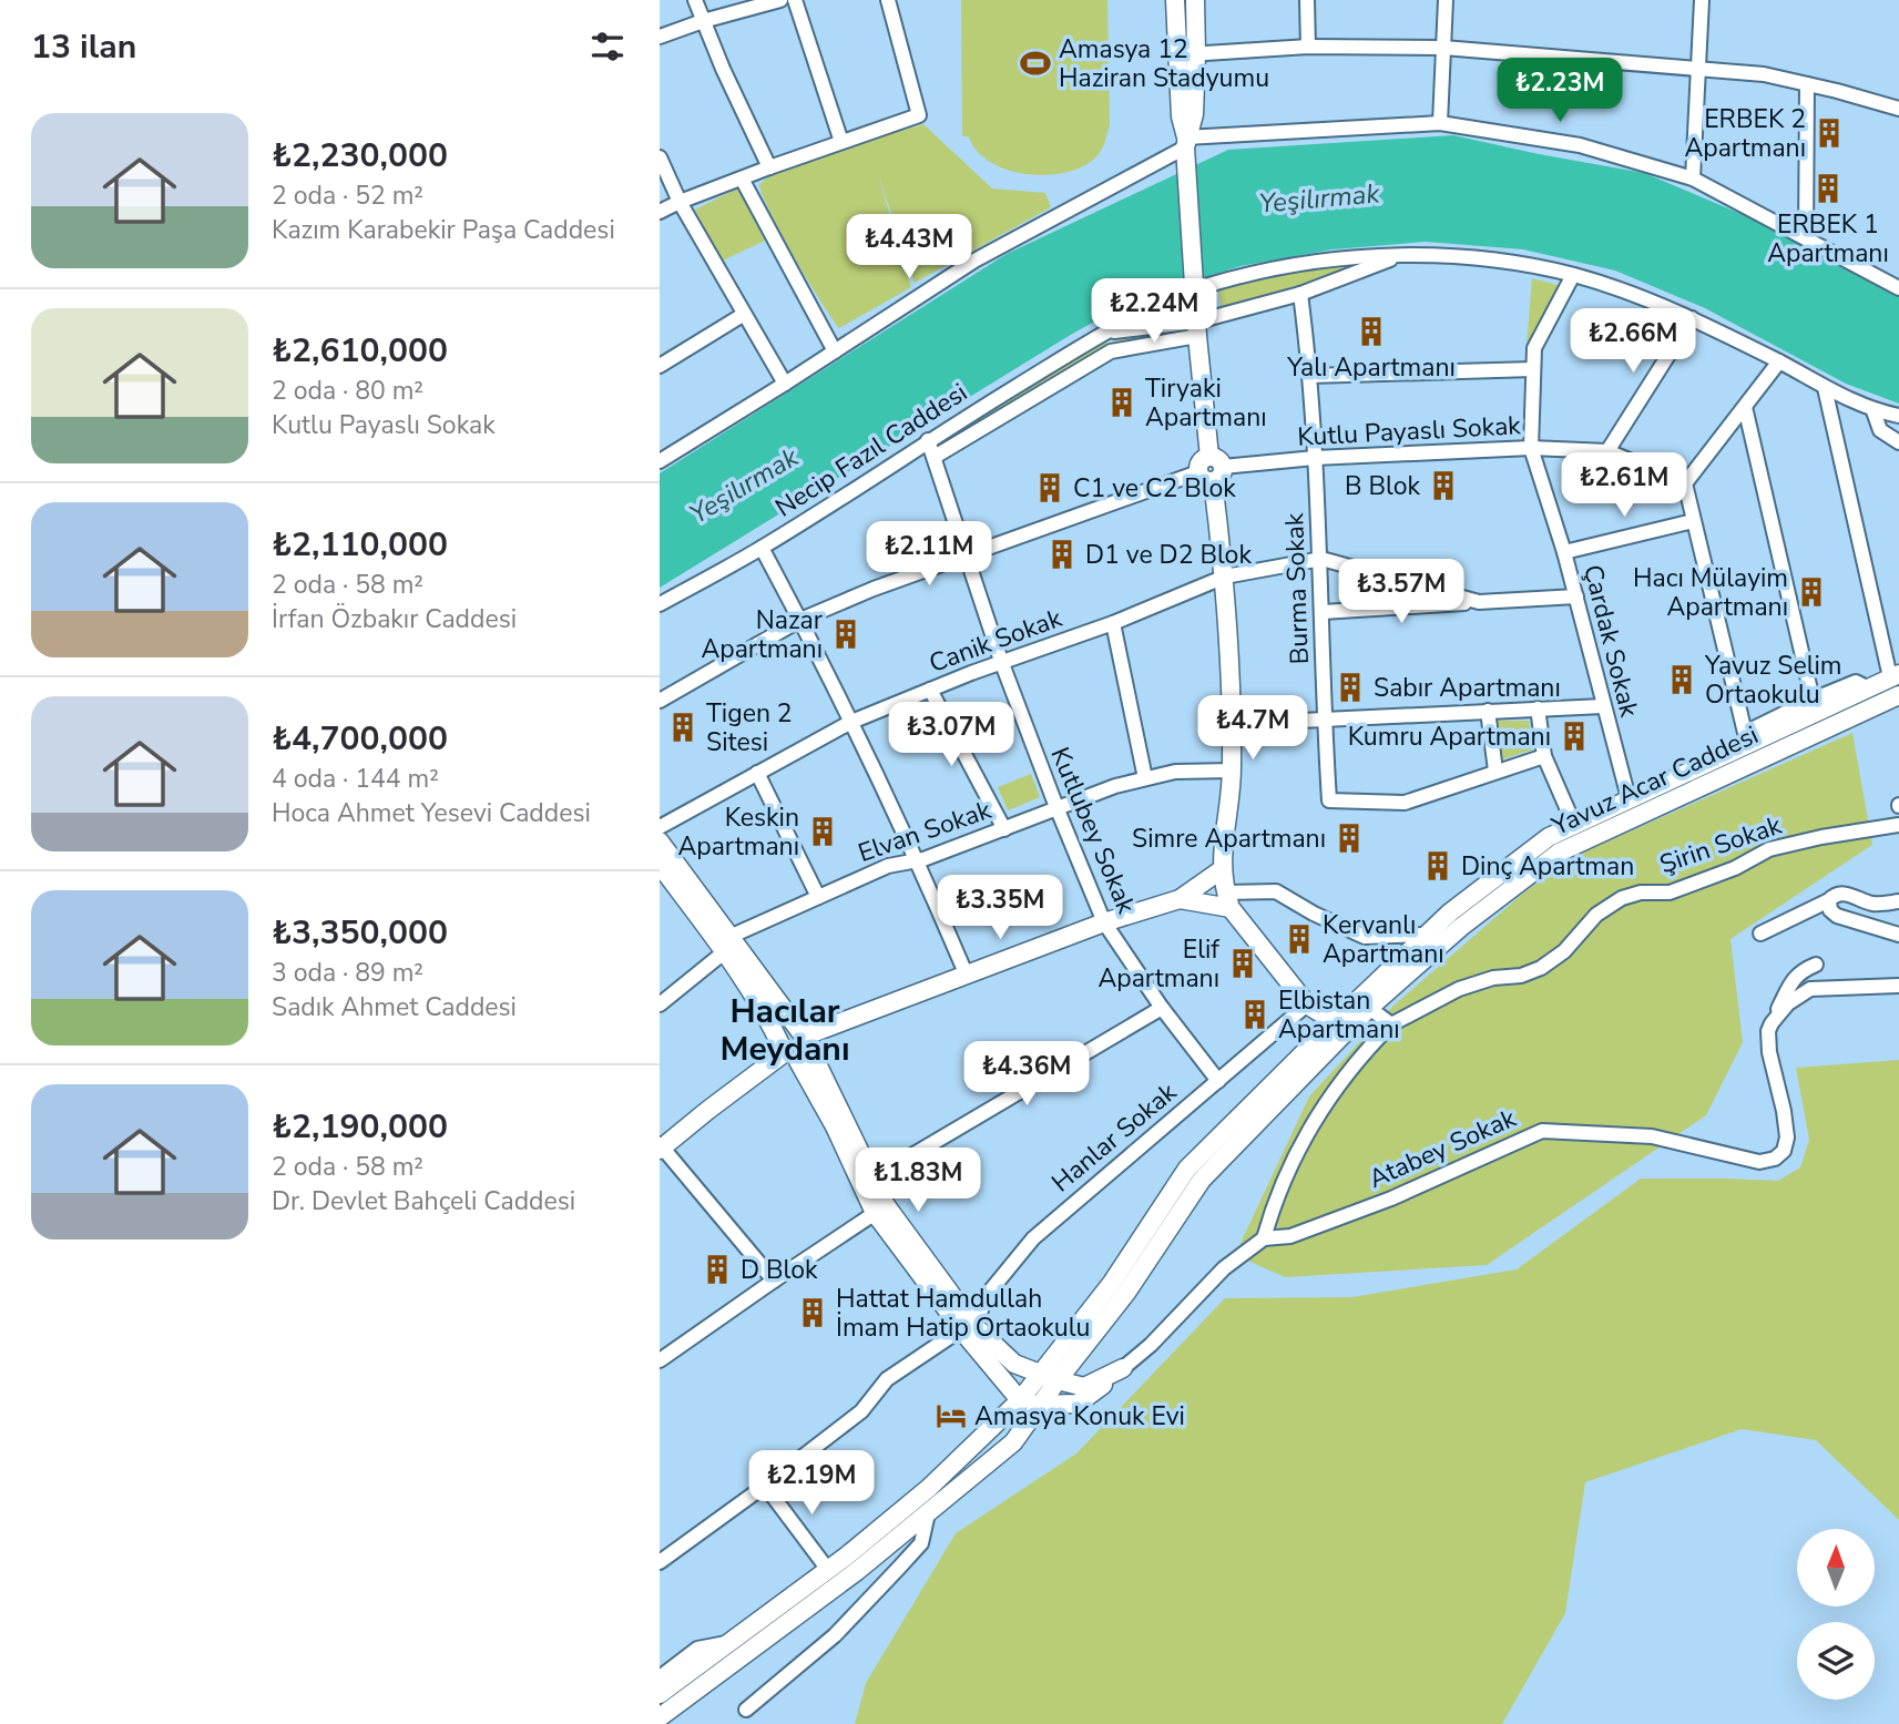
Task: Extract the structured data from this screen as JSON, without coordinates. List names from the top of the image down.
{
  "streets": {
    "main road": ["Yavuz Acar Caddesi"],
    "street": [
      "Kutlu Payaslı Sokak",
      "Necip Fazıl Caddesi",
      "Burma Sokak",
      "Canik Sokak",
      "Çardak Sokak",
      "Kutlubey Sokak",
      "Elvan Sokak",
      "Şirin Sokak",
      "Hanlar Sokak",
      "Atabey Sokak"
    ]
  },
  "crossings": [
    ["Kutlu Payaslı Sokak", "Burma Sokak"],
    ["Kutlu Payaslı Sokak", "Çardak Sokak"],
    ["Kutlu Payaslı Sokak", "Kutlubey Sokak"],
    ["Necip Fazıl Caddesi", "Çardak Sokak"],
    ["Necip Fazıl Caddesi", "Kutlubey Sokak"],
    ["Burma Sokak", "Canik Sokak"],
    ["Canik Sokak", "Kutlubey Sokak"],
    ["Çardak Sokak", "Yavuz Acar Caddesi"],
    ["Kutlubey Sokak", "Elvan Sokak"],
    ["Kutlubey Sokak", "Hanlar Sokak"]
  ],
  "districts": ["Hacılar Meydanı"],
  "water": ["Yeşilırmak"],
  "places": {
    "sports": ["Amasya 12 Haziran Stadyumu"],
    "building": [
      "ERBEK 2 Apartmanı",
      "ERBEK 1 Apartmanı",
      "Yalı Apartmanı",
      "Tiryaki Apartmanı",
      "B Blok",
      "C1 ve C2 Blok",
      "D1 ve D2 Blok",
      "Hacı Mülayim Apartmanı",
      "Nazar Apartmanı",
      "Yavuz Selim Ortaokulu",
      "Sabır Apartmanı",
      "Tigen 2 Sitesi",
      "Kumru Apartmanı",
      "Keskin Apartmanı",
      "Simre Apartmanı",
      "Dinç Apartman",
      "Kervanlı Apartmanı",
      "Elif Apartmanı",
      "Elbistan Apartmanı",
      "D Blok",
      "Hattat Hamdullah İmam Hatip Ortaokulu"
    ],
    "hotel": ["Amasya Konuk Evi"]
  },
  "north": "top",
  "page": {
    "heading": "13 ilan",
    "price": [
      "₺2.23M",
      "₺4.43M",
      "₺2.24M",
      "₺2.66M",
      "₺2.61M",
      "₺2.11M",
      "₺3.57M",
      "₺4.7M",
      "₺3.07M",
      "₺3.35M",
      "₺4.36M",
      "₺1.83M",
      "₺2.19M"
    ],
    "list": [
      {
        "name": "₺2,230,000",
        "note": "2 oda · 52 m² · Kazım Karabekir Paşa Caddesi"
      },
      {
        "name": "₺2,610,000",
        "note": "2 oda · 80 m² · Kutlu Payaslı Sokak"
      },
      {
        "name": "₺2,110,000",
        "note": "2 oda · 58 m² · İrfan Özbakır Caddesi"
      },
      {
        "name": "₺4,700,000",
        "note": "4 oda · 144 m² · Hoca Ahmet Yesevi Caddesi"
      },
      {
        "name": "₺3,350,000",
        "note": "3 oda · 89 m² · Sadık Ahmet Caddesi"
      },
      {
        "name": "₺2,190,000",
        "note": "2 oda · 58 m² · Dr. Devlet Bahçeli Caddesi"
      }
    ]
  }
}
